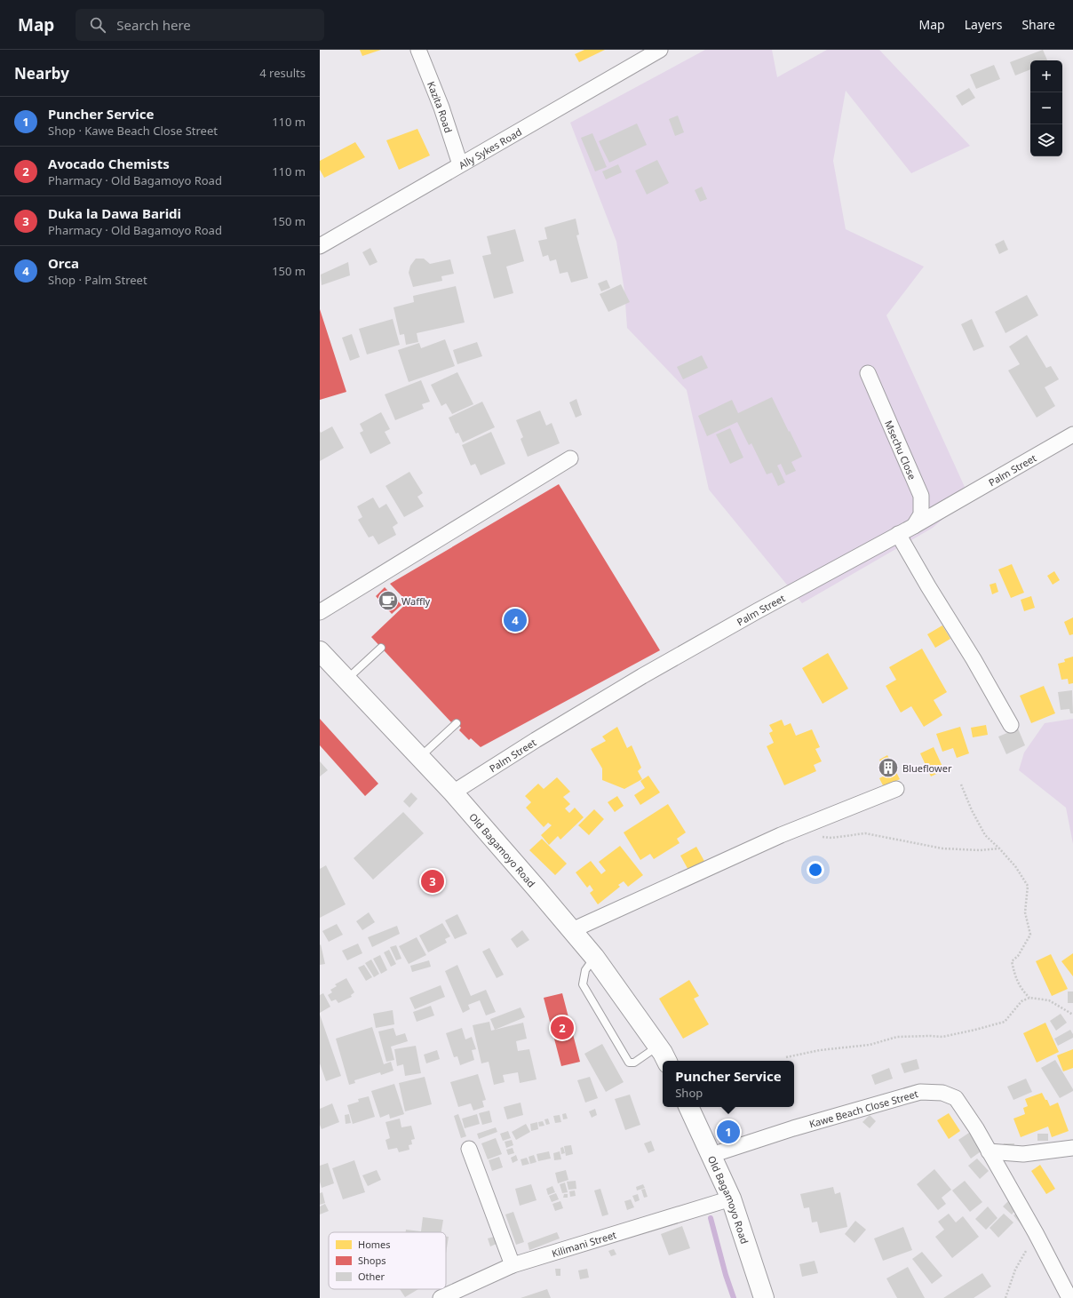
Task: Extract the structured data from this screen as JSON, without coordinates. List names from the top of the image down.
{
  "streets": {
    "main road": ["Old Bagamoyo Road"],
    "street": [
      "Kazita Road",
      "Ally Sykes Road",
      "Msechu Close",
      "Palm Street",
      "Kawe Beach Close Street",
      "Kilimani Street"
    ]
  },
  "crossings": [
    ["Kazita Road", "Ally Sykes Road"],
    ["Msechu Close", "Palm Street"],
    ["Palm Street", "Old Bagamoyo Road"],
    ["Old Bagamoyo Road", "Kawe Beach Close Street"],
    ["Old Bagamoyo Road", "Kilimani Street"]
  ],
  "places": {
    "cafe": ["Waffly"],
    "building": ["Blueflower"]
  },
  "legend": ["Homes", "Shops", "Other"],
  "page": {
    "header": "Map",
    "search": "Search here",
    "nav": ["Map", "Layers", "Share"],
    "heading": ["Nearby", "4 results"],
    "map_buttons": ["+", "−"],
    "list": [
      {
        "mark": "1",
        "name": "Puncher Service",
        "note": "Shop · Kawe Beach Close Street",
        "value": "110 m"
      },
      {
        "mark": "2",
        "name": "Avocado Chemists",
        "note": "Pharmacy · Old Bagamoyo Road",
        "value": "110 m"
      },
      {
        "mark": "3",
        "name": "Duka la Dawa Baridi",
        "note": "Pharmacy · Old Bagamoyo Road",
        "value": "150 m"
      },
      {
        "mark": "4",
        "name": "Orca",
        "note": "Shop · Palm Street",
        "value": "150 m"
      }
    ],
    "pins": [
      "4",
      "3",
      "2",
      "1"
    ],
    "popup": ["Puncher Service", "Shop"]
  }
}
